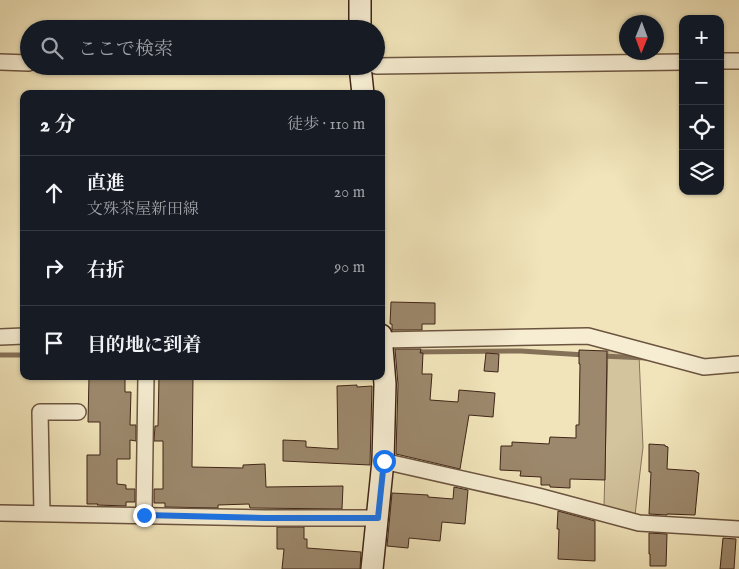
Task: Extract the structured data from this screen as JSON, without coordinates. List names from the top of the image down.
{
  "north": "bottom",
  "page": {
    "map_buttons": ["+", "−"],
    "search": "ここで検索",
    "heading": ["2 分", "徒歩 · 110 m"],
    "list": [
      ["直進", "文殊茶屋新田線", "20 m"],
      ["右折", "90 m"],
      "目的地に到着"
    ]
  }
}
